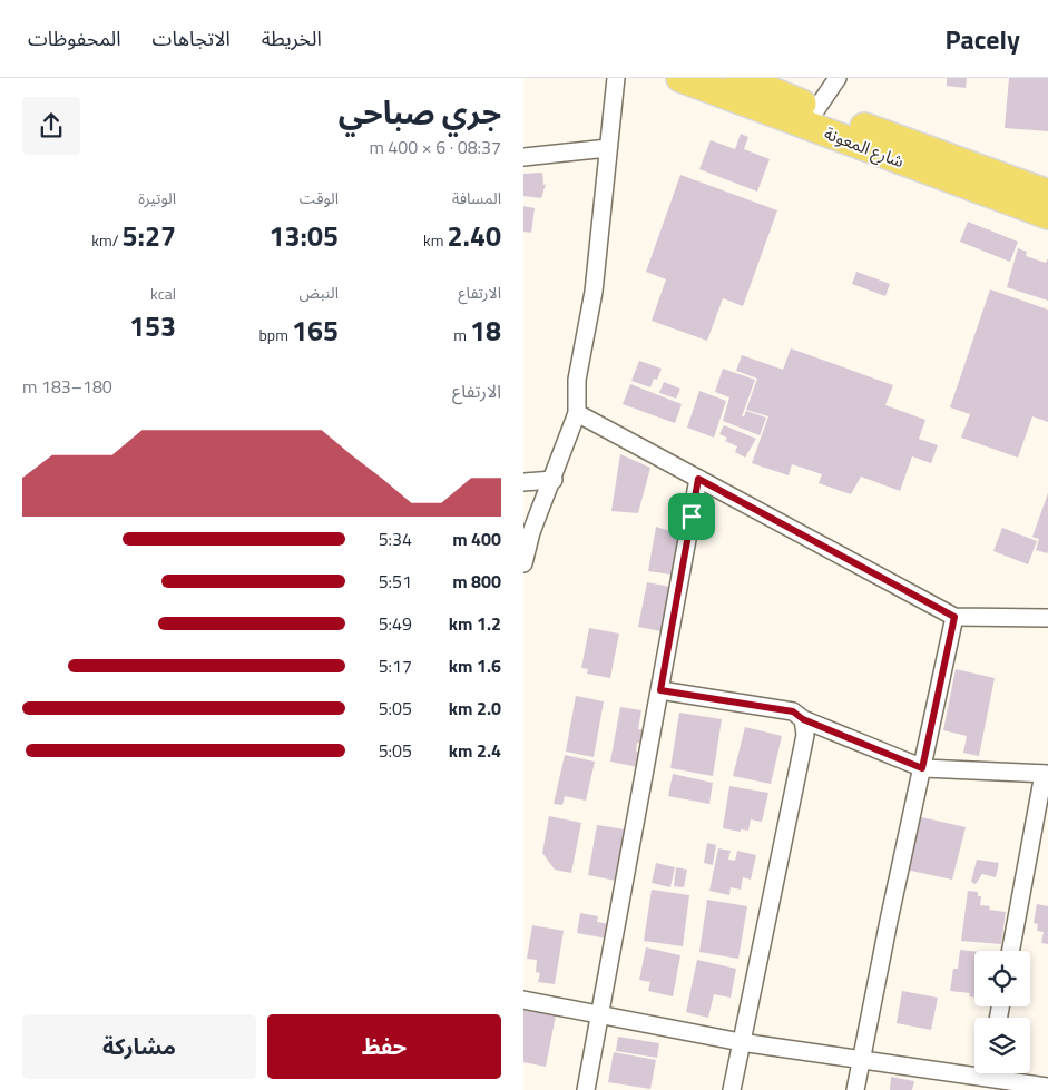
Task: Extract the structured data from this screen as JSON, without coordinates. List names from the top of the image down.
{
  "streets": {
    "highway": ["شارع المعونة"]
  },
  "page": {
    "header": "Pacely",
    "nav": ["الخريطة", "الاتجاهات", "المحفوظات"],
    "heading": ["جري صباحي", "08:37 · 6 × 400 m"],
    "stats": [
      ["المسافة", "2.40 km"],
      ["الوقت", "13:05"],
      ["الوتيرة", "5:27 /km"],
      ["الارتفاع", "18 m"],
      ["النبض", "165 bpm"],
      ["kcal", "153"]
    ],
    "chart": ["الارتفاع", "180–183 m"],
    "list": [
      {
        "name": "400 m",
        "note": "5:34"
      },
      {
        "name": "800 m",
        "note": "5:51"
      },
      {
        "name": "1.2 km",
        "note": "5:49"
      },
      {
        "name": "1.6 km",
        "note": "5:17"
      },
      {
        "name": "2.0 km",
        "note": "5:05"
      },
      {
        "name": "2.4 km",
        "note": "5:05"
      }
    ],
    "buttons": ["حفظ", "مشاركة"]
  }
}
